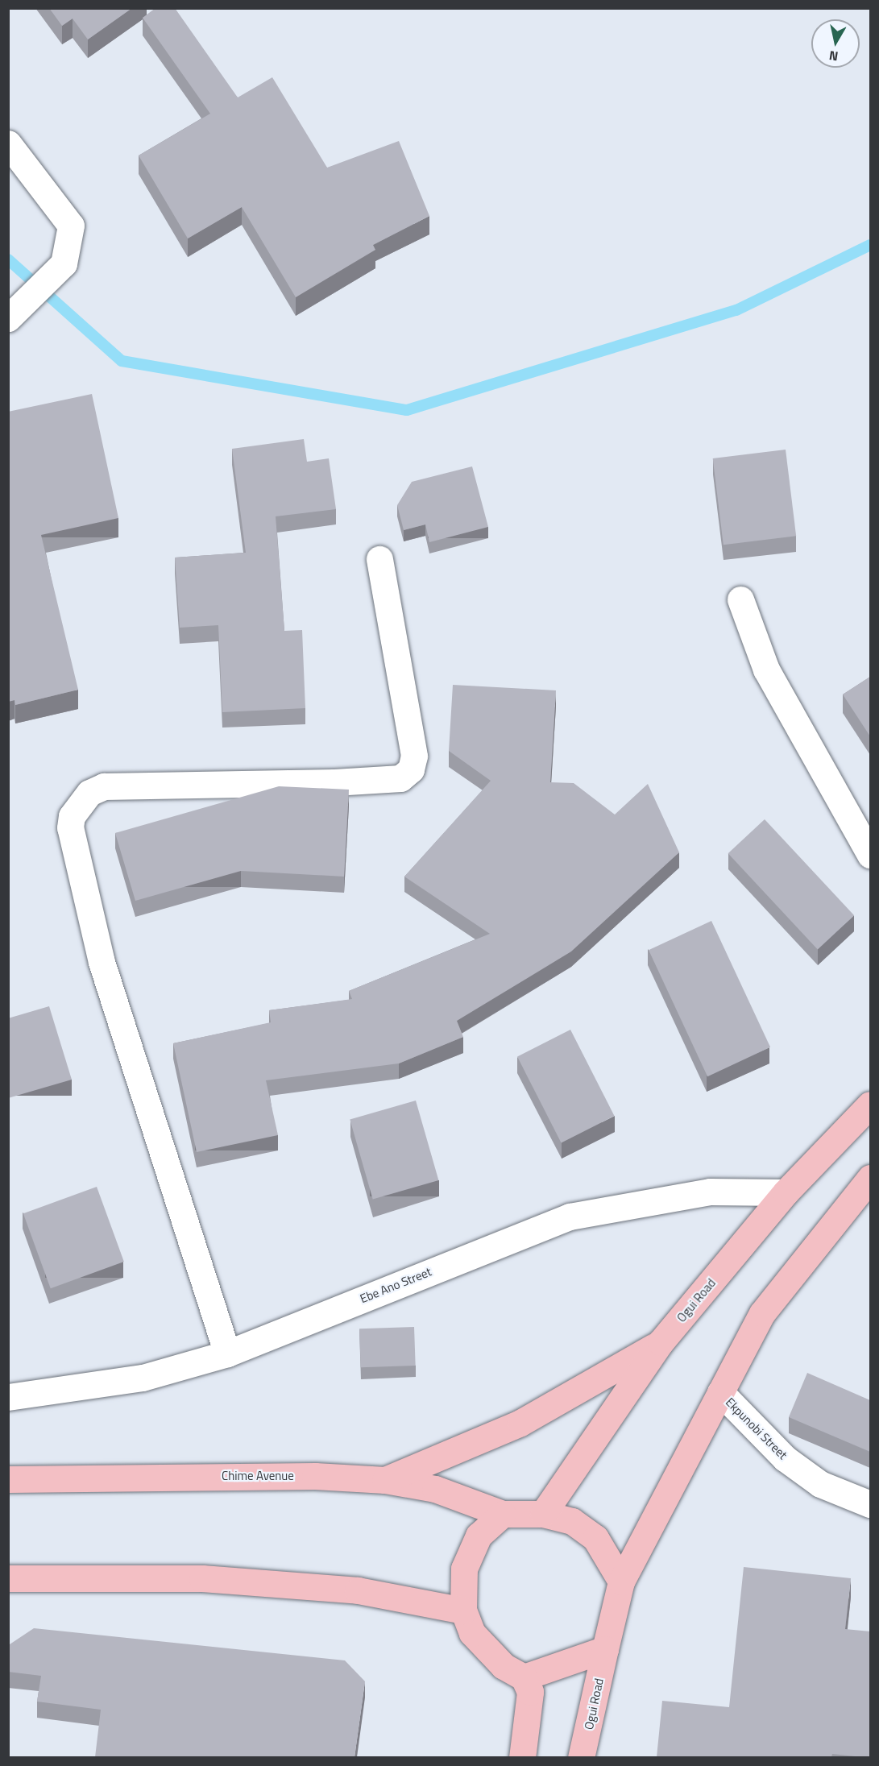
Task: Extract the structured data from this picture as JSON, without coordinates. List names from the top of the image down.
{
  "streets": {
    "main road": ["Ogui Road", "Chime Avenue"],
    "street": ["Ebe Ano Street", "Ekpunobi Street"]
  },
  "crossings": [
    ["Ebe Ano Street", "Ogui Road"],
    ["Ogui Road", "Chime Avenue"]
  ],
  "north": "bottom"
}
